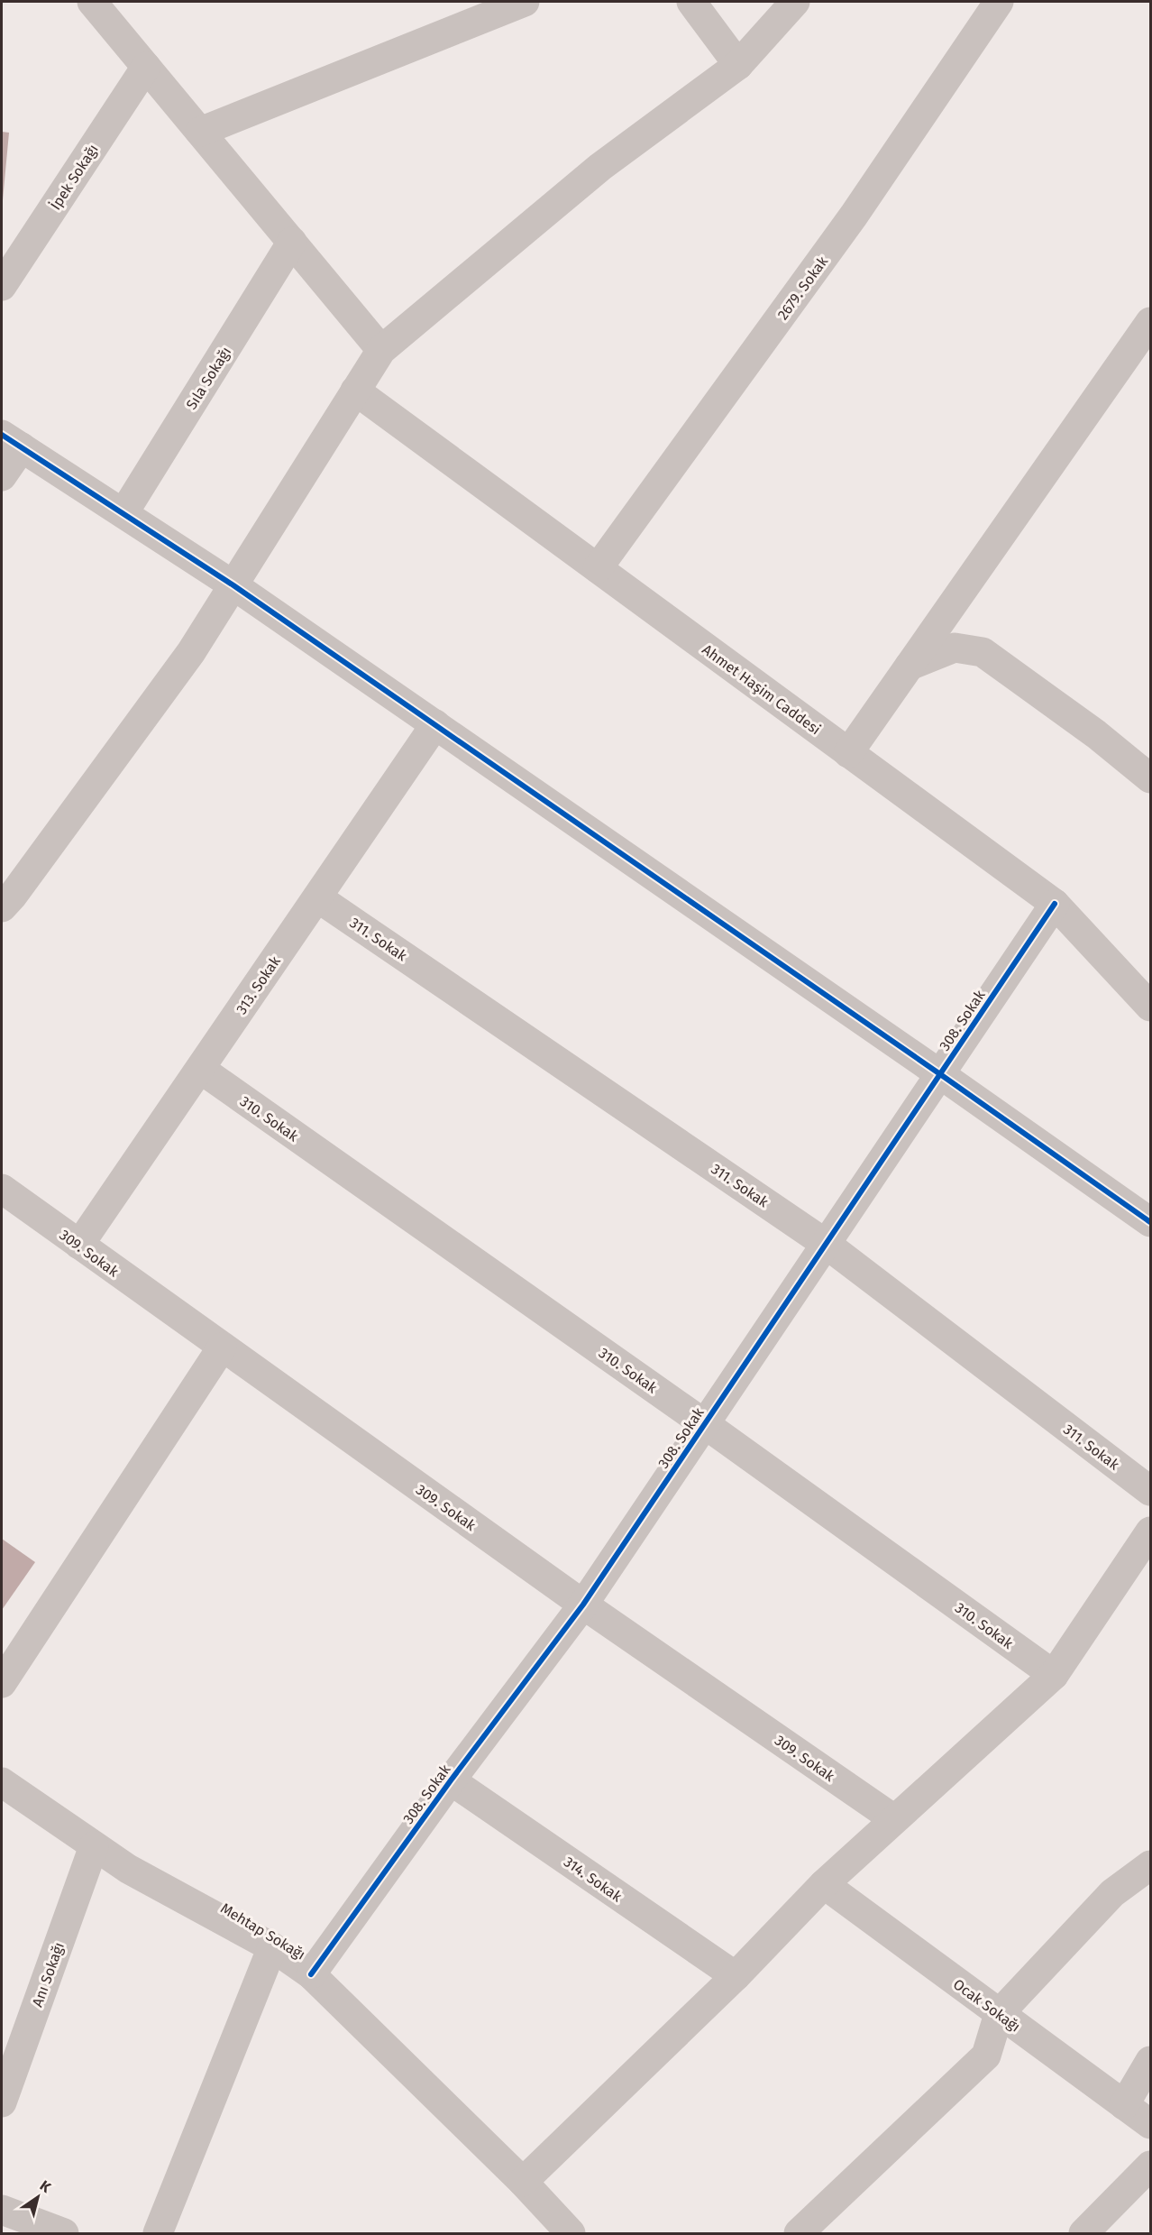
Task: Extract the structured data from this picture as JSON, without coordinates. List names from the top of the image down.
{
  "streets": {
    "street": [
      "İpek Sokağı",
      "2679. Sokak",
      "Sıla Sokağı",
      "Ahmet Haşim Caddesi",
      "311. Sokak",
      "313. Sokak",
      "308. Sokak",
      "310. Sokak",
      "309. Sokak",
      "314. Sokak",
      "Mehtap Sokağı",
      "Anı Sokağı",
      "Ocak Sokağı"
    ]
  },
  "crossings": [
    ["2679. Sokak", "Ahmet Haşim Caddesi"],
    ["Ahmet Haşim Caddesi", "308. Sokak"],
    ["311. Sokak", "313. Sokak"],
    ["311. Sokak", "308. Sokak"],
    ["313. Sokak", "310. Sokak"],
    ["313. Sokak", "309. Sokak"],
    ["308. Sokak", "310. Sokak"],
    ["308. Sokak", "309. Sokak"],
    ["308. Sokak", "314. Sokak"],
    ["308. Sokak", "Mehtap Sokağı"],
    ["Mehtap Sokağı", "Anı Sokağı"]
  ],
  "north": "top right"
}
